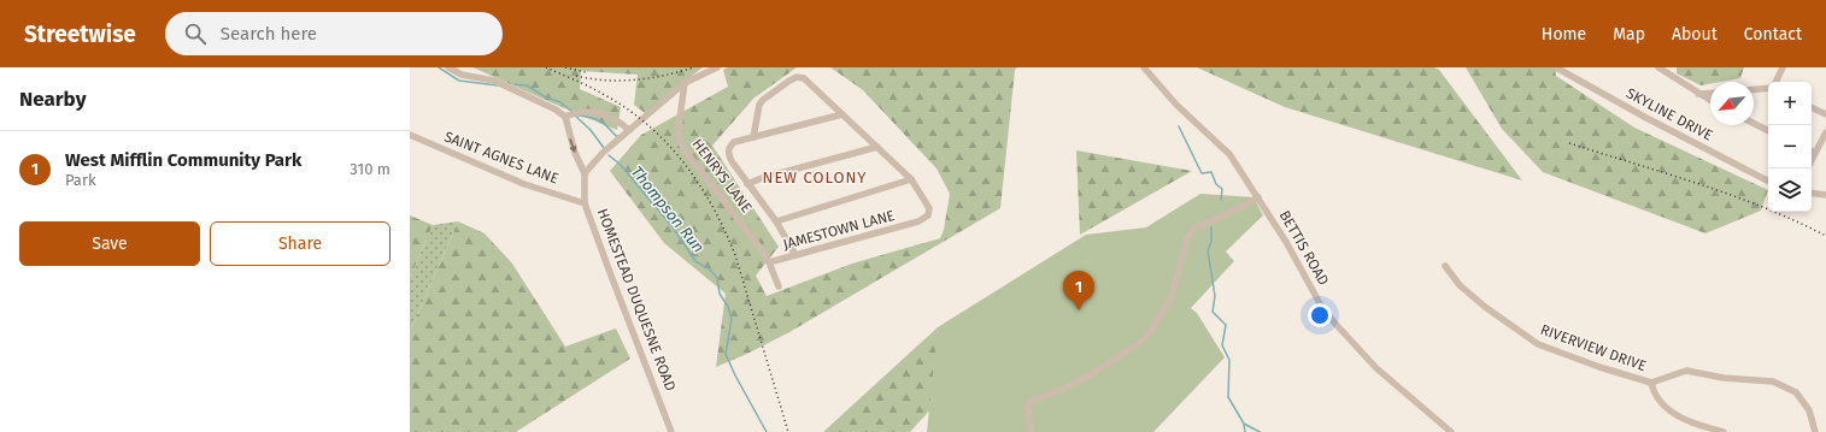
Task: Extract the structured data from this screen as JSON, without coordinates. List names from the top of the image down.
{
  "streets": {
    "street": [
      "SKYLINE DRIVE",
      "SAINT AGNES LANE",
      "HENRYS LANE",
      "JAMESTOWN LANE",
      "BETTIS ROAD",
      "HOMESTEAD DUQUESNE ROAD",
      "RIVERVIEW DRIVE"
    ]
  },
  "crossings": [
    ["SAINT AGNES LANE", "HOMESTEAD DUQUESNE ROAD"],
    ["HENRYS LANE", "JAMESTOWN LANE"]
  ],
  "districts": ["NEW COLONY"],
  "water": ["Thompson Run"],
  "north": "bottom left",
  "page": {
    "header": "Streetwise",
    "search": "Search here",
    "nav": [
      "Home",
      "Map",
      "About",
      "Contact"
    ],
    "heading": "Nearby",
    "map_buttons": ["+", "−"],
    "list": [
      {
        "mark": "1",
        "name": "West Mifflin Community Park",
        "note": "Park",
        "value": "310 m"
      }
    ],
    "buttons": ["Save", "Share"],
    "pins": "1"
  }
}
